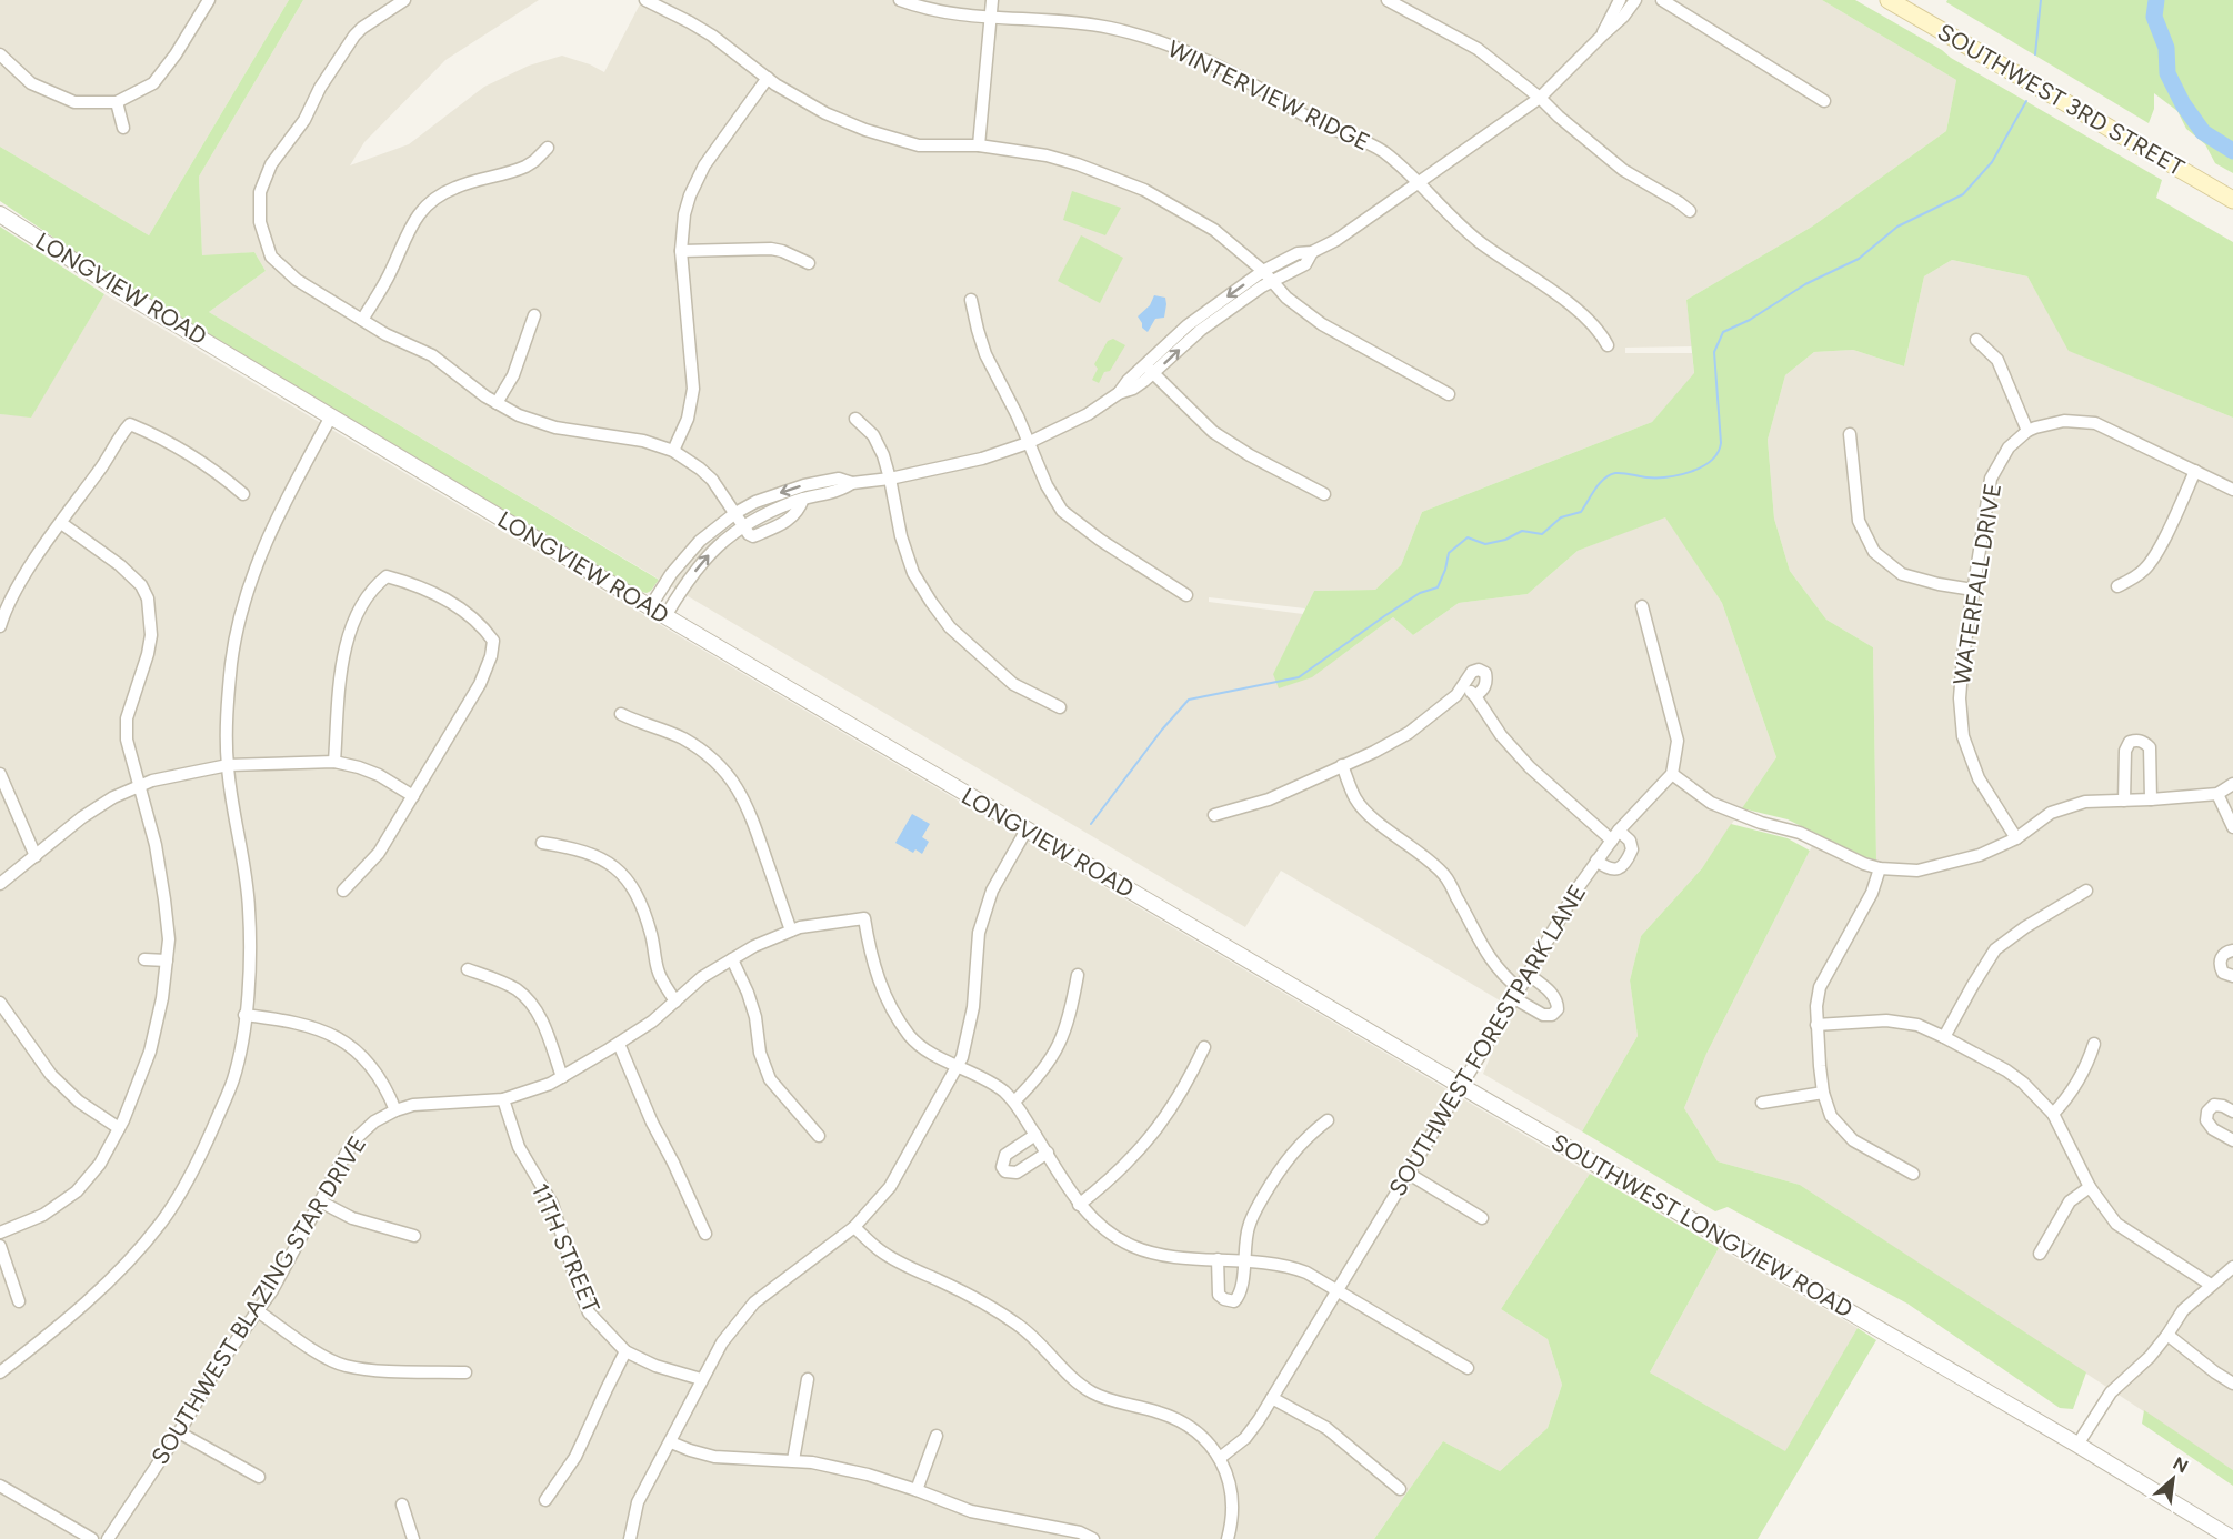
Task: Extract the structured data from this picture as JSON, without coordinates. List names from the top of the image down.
{
  "streets": {
    "main road": ["SOUTHWEST 3RD STREET"],
    "street": [
      "WINTERVIEW RIDGE",
      "LONGVIEW ROAD",
      "WATERFALL DRIVE",
      "SOUTHWEST FORESTPARK LANE",
      "SOUTHWEST LONGVIEW ROAD",
      "11TH STREET",
      "SOUTHWEST BLAZING STAR DRIVE"
    ]
  },
  "crossings": [
    ["LONGVIEW ROAD", "SOUTHWEST LONGVIEW ROAD"],
    ["SOUTHWEST FORESTPARK LANE", "SOUTHWEST LONGVIEW ROAD"],
    ["11TH STREET", "SOUTHWEST BLAZING STAR DRIVE"]
  ],
  "north": "top right"
}
